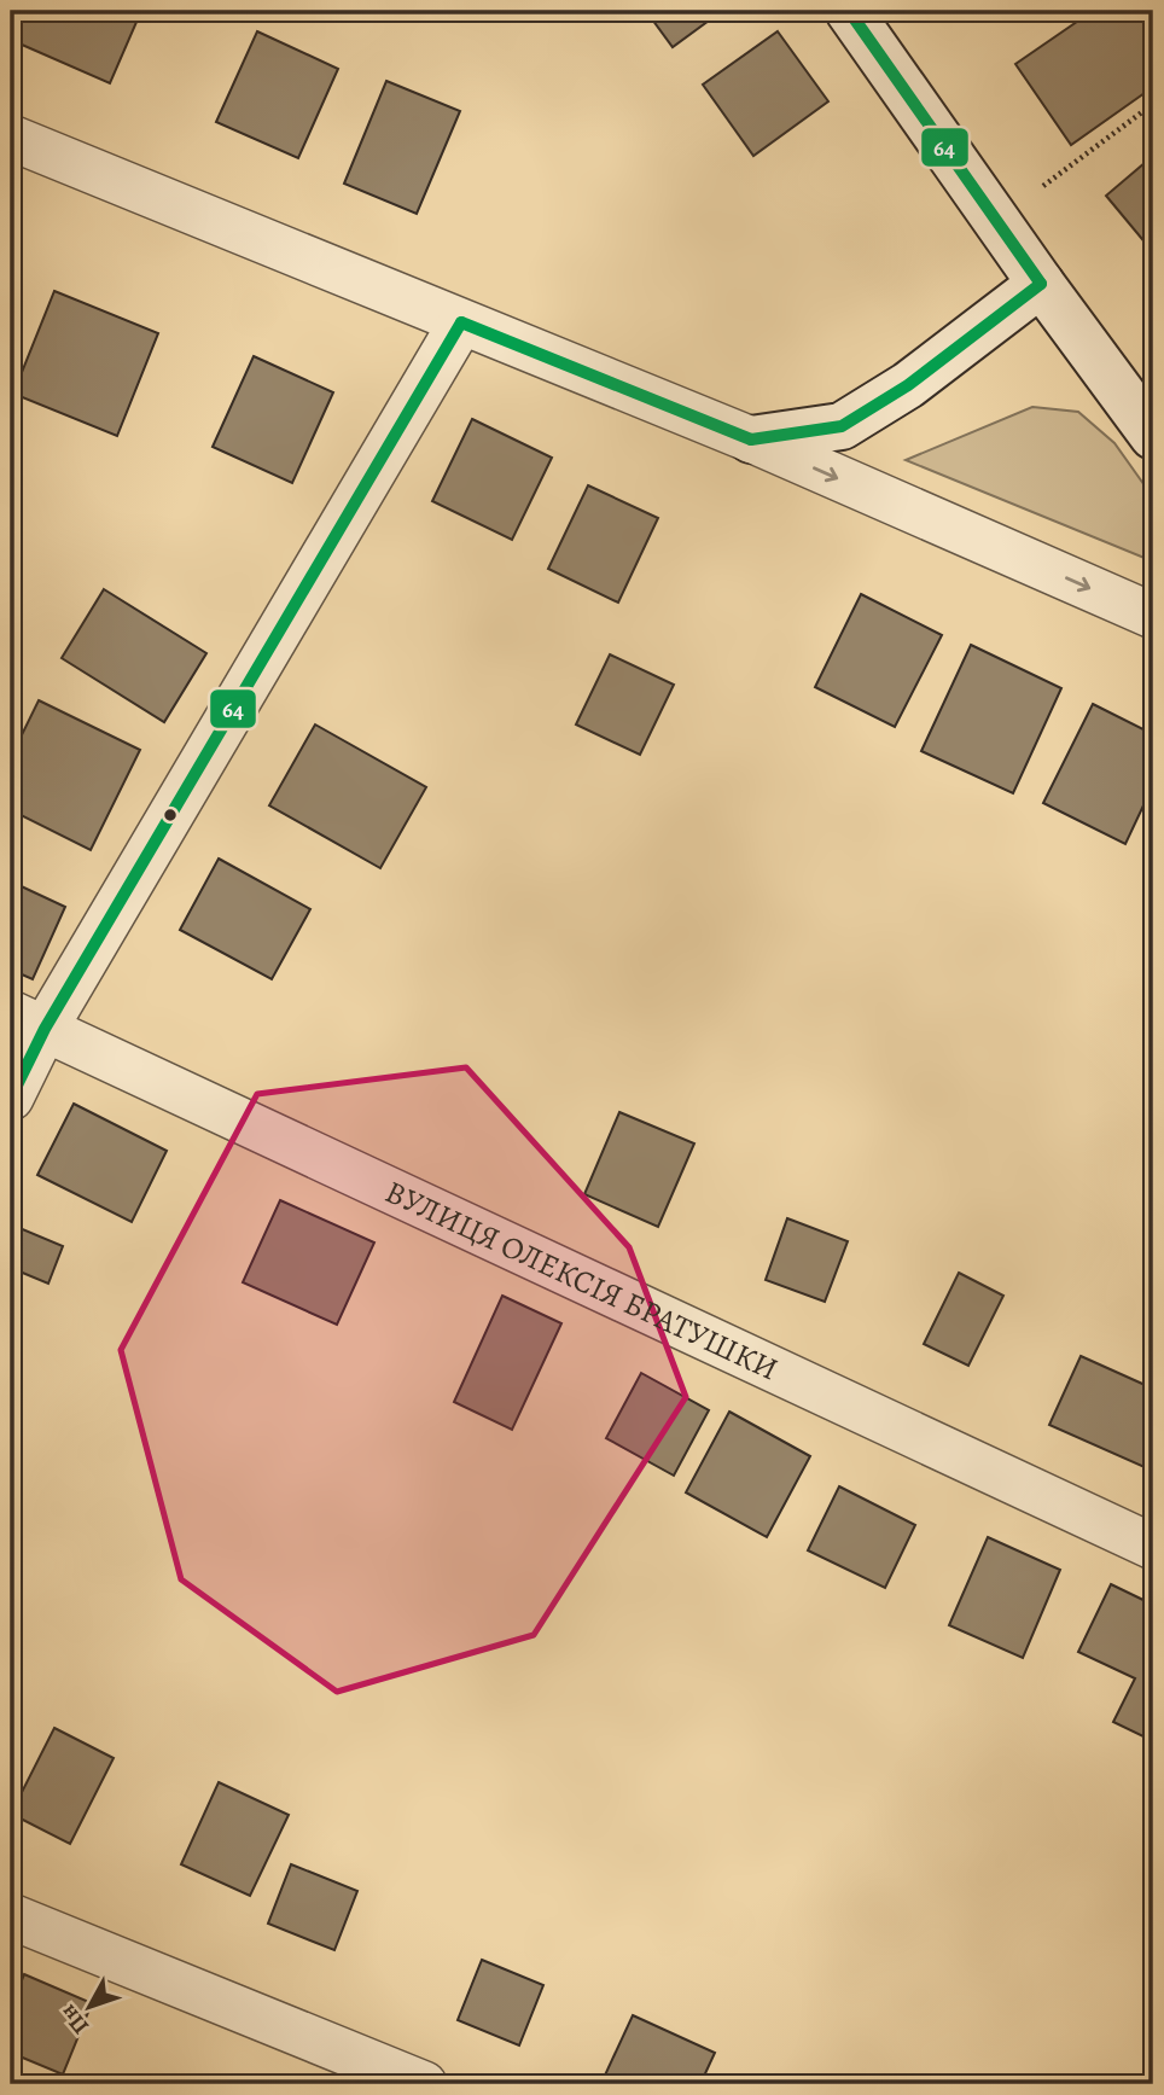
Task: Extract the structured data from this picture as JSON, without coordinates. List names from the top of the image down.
{
  "streets": {
    "street": ["ВУЛИЦЯ ОЛЕКСІЯ БРАТУШКИ"]
  },
  "lines": ["transit line 64"],
  "north": "bottom left"
}
